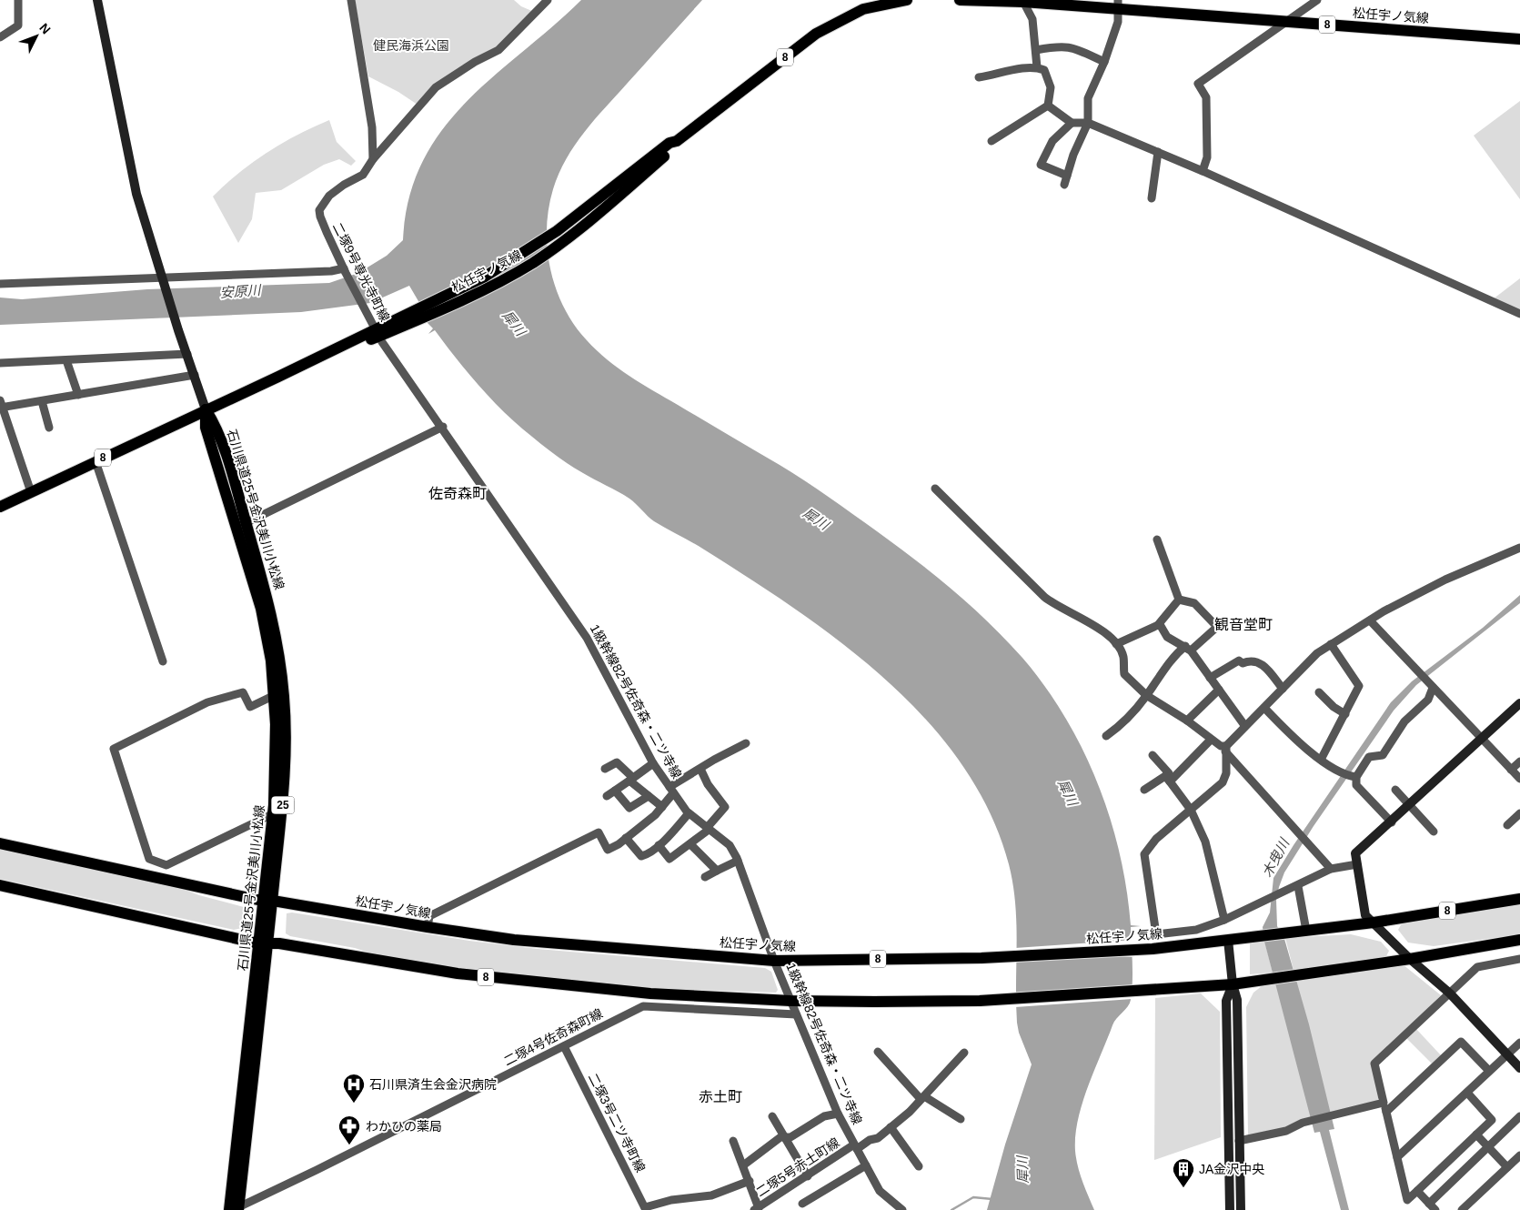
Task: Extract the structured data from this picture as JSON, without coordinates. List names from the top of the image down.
{
  "streets": {
    "main road": [
      "松任宇ノ気線",
      "8",
      "石川県道25号金沢美川小松線",
      "25"
    ],
    "street": [
      "二塚9号専光寺町線",
      "1級幹線82号佐奇森・二ツ寺線",
      "二塚4号佐奇森町線",
      "二塚3号二ツ寺町線",
      "二塚5号赤土町線"
    ]
  },
  "crossings": [
    ["松任宇ノ気線", "二塚9号専光寺町線"],
    ["松任宇ノ気線", "石川県道25号金沢美川小松線"],
    ["松任宇ノ気線", "1級幹線82号佐奇森・二ツ寺線"],
    ["8", "石川県道25号金沢美川小松線"],
    ["8", "1級幹線82号佐奇森・二ツ寺線"],
    ["二塚9号専光寺町線", "1級幹線82号佐奇森・二ツ寺線"],
    ["石川県道25号金沢美川小松線", "二塚4号佐奇森町線"],
    ["1級幹線82号佐奇森・二ツ寺線", "二塚4号佐奇森町線"],
    ["1級幹線82号佐奇森・二ツ寺線", "二塚5号赤土町線"],
    ["二塚4号佐奇森町線", "二塚3号二ツ寺町線"]
  ],
  "districts": ["佐奇森町", "観音堂町", "赤土町"],
  "water": ["安原川", "犀川", "木曳川"],
  "parks": ["健民海浜公園"],
  "places": {
    "hospital": ["石川県済生会金沢病院"],
    "pharmacy": ["わかひの薬局"],
    "building": ["JA金沢中央"]
  },
  "north": "top right"
}
